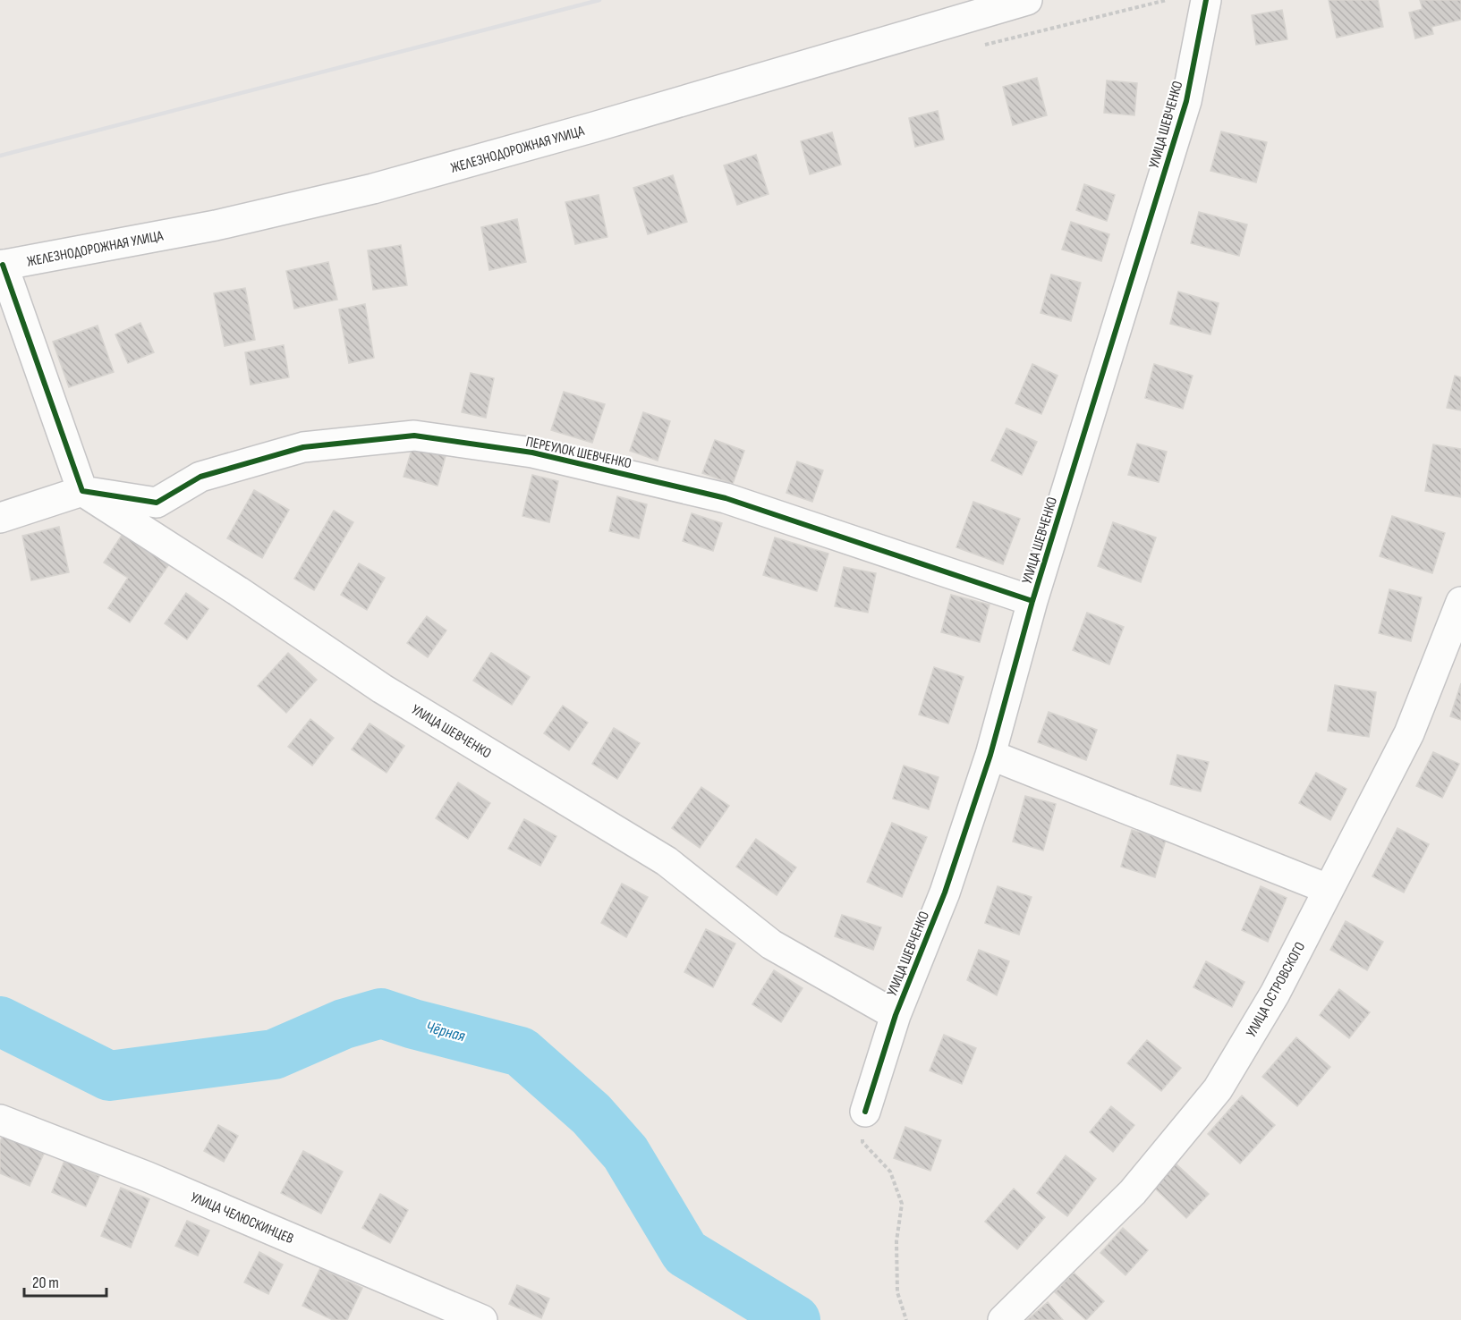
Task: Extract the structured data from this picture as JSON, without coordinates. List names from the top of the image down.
{
  "streets": {
    "street": [
      "УЛИЦА ШЕВЧЕНКО",
      "ЖЕЛЕЗНОДОРОЖНАЯ УЛИЦА",
      "ПЕРЕУЛОК ШЕВЧЕНКО",
      "УЛИЦА ОСТРОВСКОГО",
      "УЛИЦА ЧЕЛЮСКИНЦЕВ"
    ]
  },
  "crossings": [
    ["УЛИЦА ШЕВЧЕНКО", "ПЕРЕУЛОК ШЕВЧЕНКО"]
  ],
  "water": ["Чёрная"],
  "scale_bar": "20 m"
}
